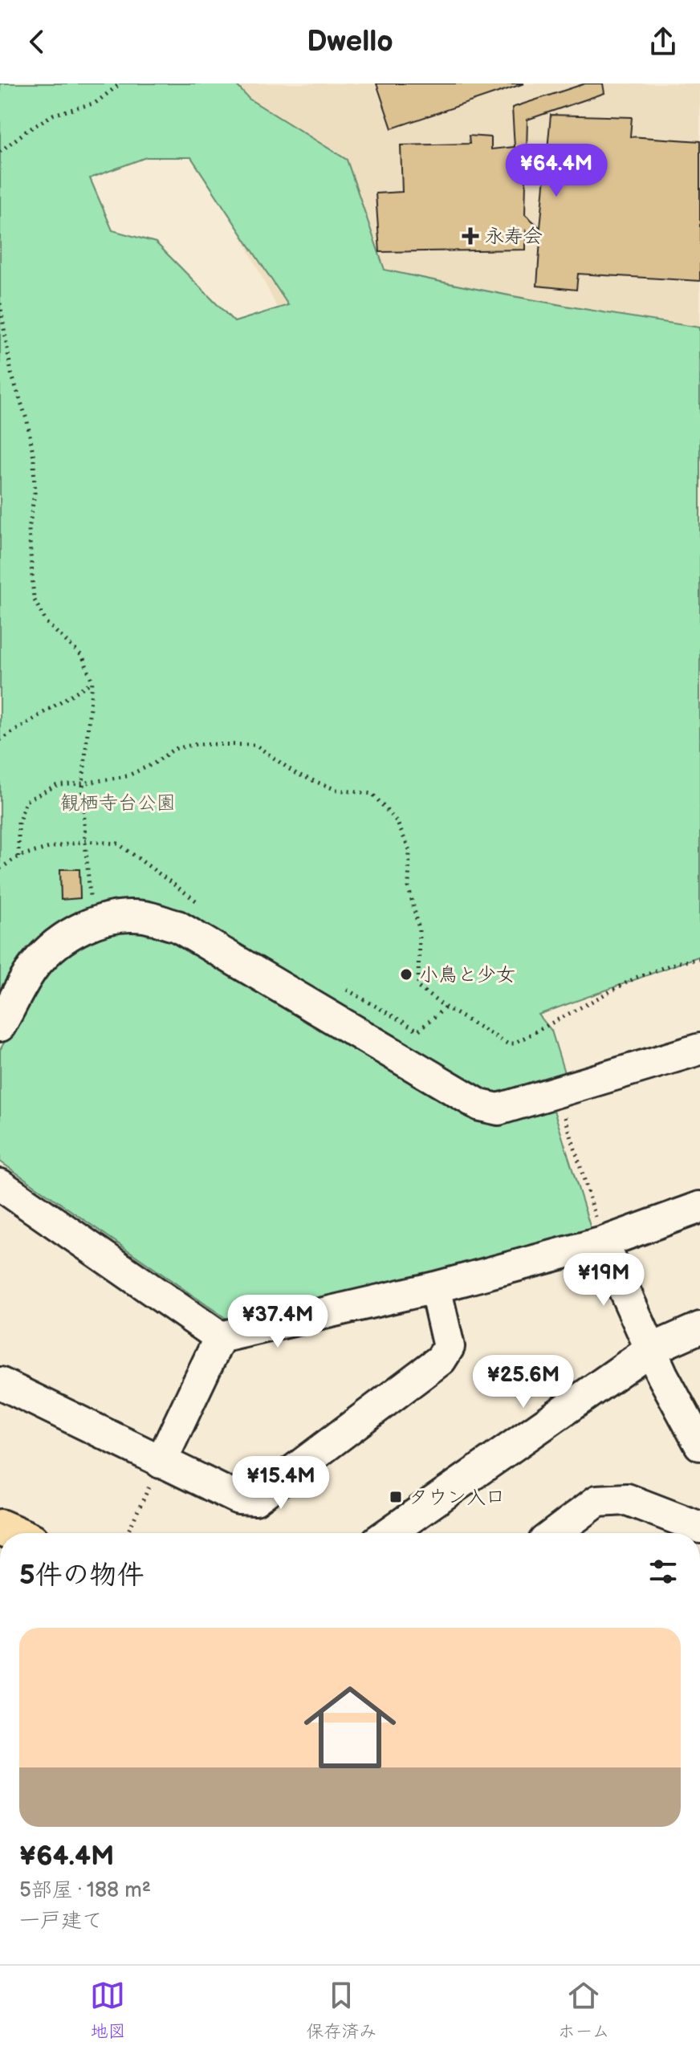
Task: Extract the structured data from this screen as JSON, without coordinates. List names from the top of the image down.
{
  "parks": ["観栖寺台公園"],
  "places": {
    "health": ["永寿会"],
    "other": ["小鳥と少女"],
    "transit": ["タウン入口"]
  },
  "page": {
    "header": "Dwello",
    "price": [
      "¥64.4M",
      "¥19M",
      "¥37.4M",
      "¥25.6M",
      "¥15.4M"
    ],
    "heading": "5件の物件",
    "list": [
      {
        "name": "¥64.4M",
        "note": "5部屋 · 188 m² · 一戸建て"
      }
    ],
    "tabs": ["地図", "保存済み", "ホーム"]
  }
}
